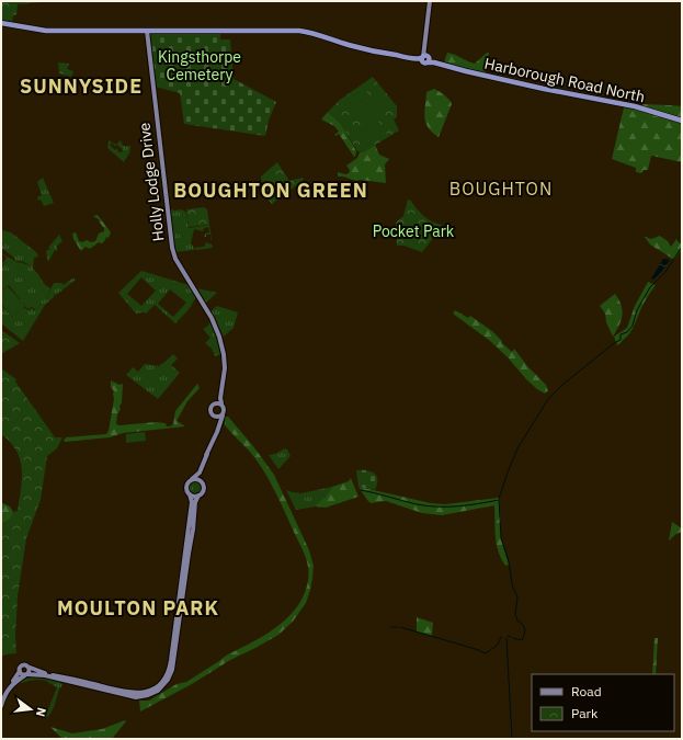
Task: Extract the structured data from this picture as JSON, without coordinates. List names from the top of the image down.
{
  "streets": {
    "highway": ["Harborough Road North"],
    "main road": ["Holly Lodge Drive"]
  },
  "crossings": [
    ["Harborough Road North", "Holly Lodge Drive"]
  ],
  "districts": [
    "SUNNYSIDE",
    "BOUGHTON",
    "BOUGHTON GREEN",
    "MOULTON PARK"
  ],
  "parks": ["Kingsthorpe Cemetery", "Pocket Park"],
  "legend": ["Road", "Park"],
  "north": "right"
}
